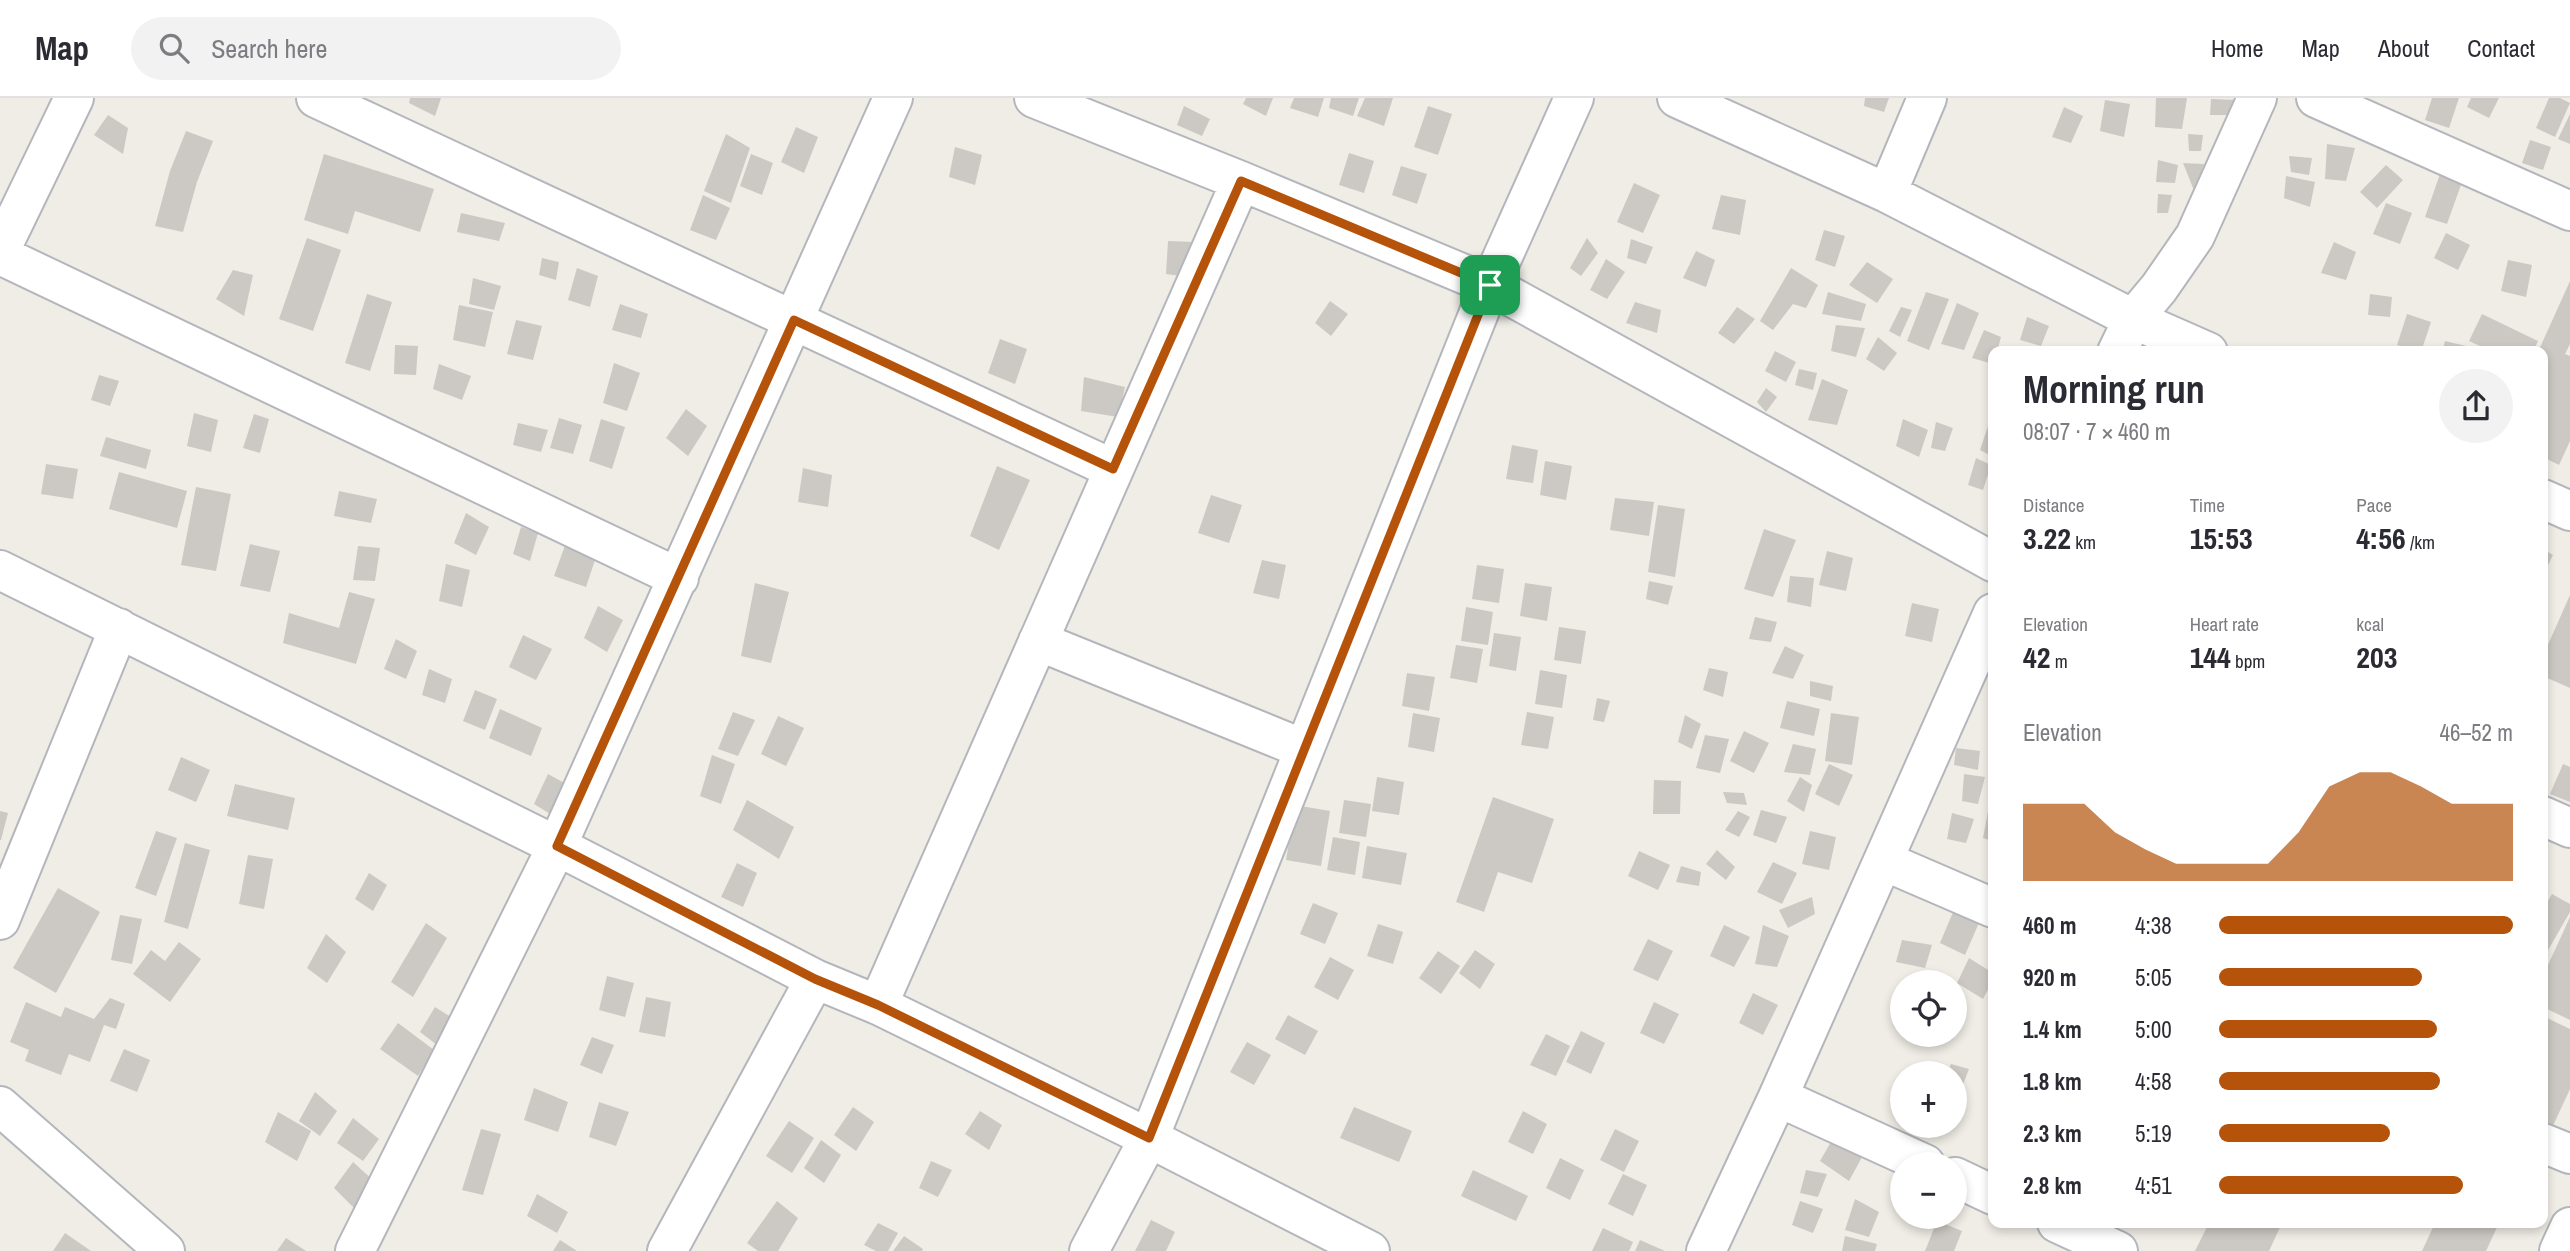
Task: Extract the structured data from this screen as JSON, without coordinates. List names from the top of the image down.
{
  "page": {
    "header": "Map",
    "search": "Search here",
    "nav": [
      "Home",
      "Map",
      "About",
      "Contact"
    ],
    "heading": ["Morning run", "08:07 · 7 × 460 m"],
    "stats": [
      ["Distance", "3.22 km"],
      ["Time", "15:53"],
      ["Pace", "4:56 /km"],
      ["Elevation", "42 m"],
      ["Heart rate", "144 bpm"],
      ["kcal", "203"]
    ],
    "chart": ["Elevation", "46–52 m"],
    "list": [
      {
        "name": "460 m",
        "note": "4:38"
      },
      {
        "name": "920 m",
        "note": "5:05"
      },
      {
        "name": "1.4 km",
        "note": "5:00"
      },
      {
        "name": "1.8 km",
        "note": "4:58"
      },
      {
        "name": "2.3 km",
        "note": "5:19"
      },
      {
        "name": "2.8 km",
        "note": "4:51"
      }
    ],
    "map_buttons": ["+", "−"]
  }
}
